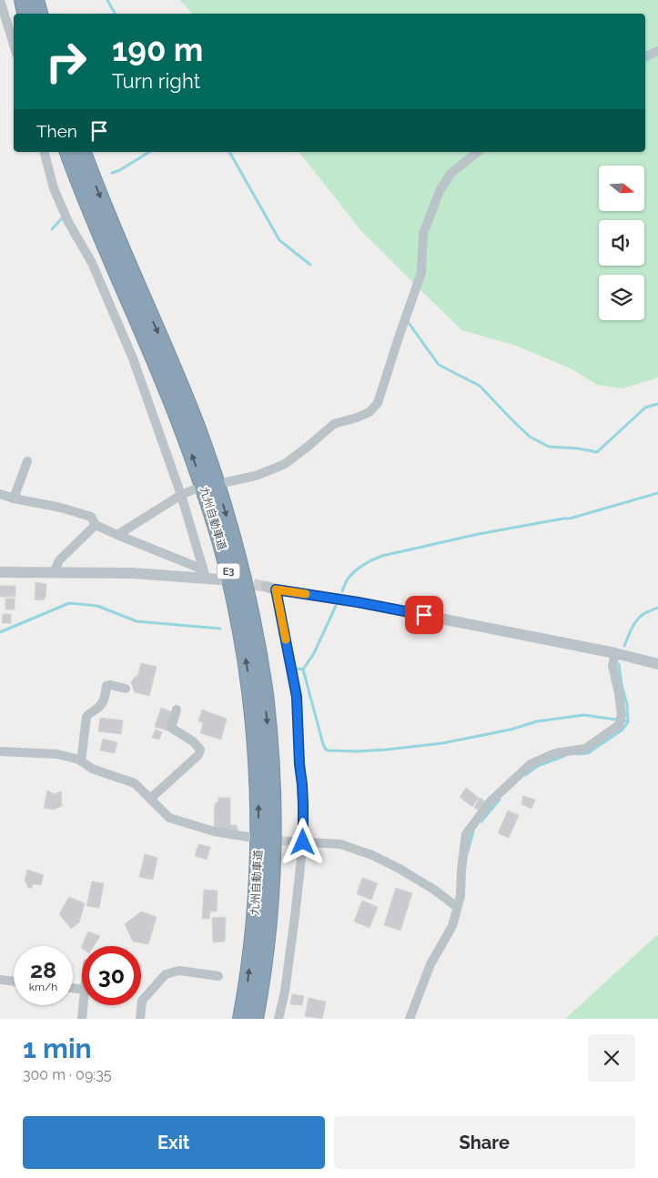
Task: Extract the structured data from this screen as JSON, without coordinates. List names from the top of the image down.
{
  "streets": {
    "highway": ["九州自動車道", "E3"]
  },
  "north": "right",
  "page": {
    "turn": ["190 m", "Turn right"],
    "then": "Then",
    "speed": "28 km/h",
    "limit": "30",
    "heading": ["1 min", "300 m · 09:35"],
    "buttons": ["Exit", "Share"]
  }
}
